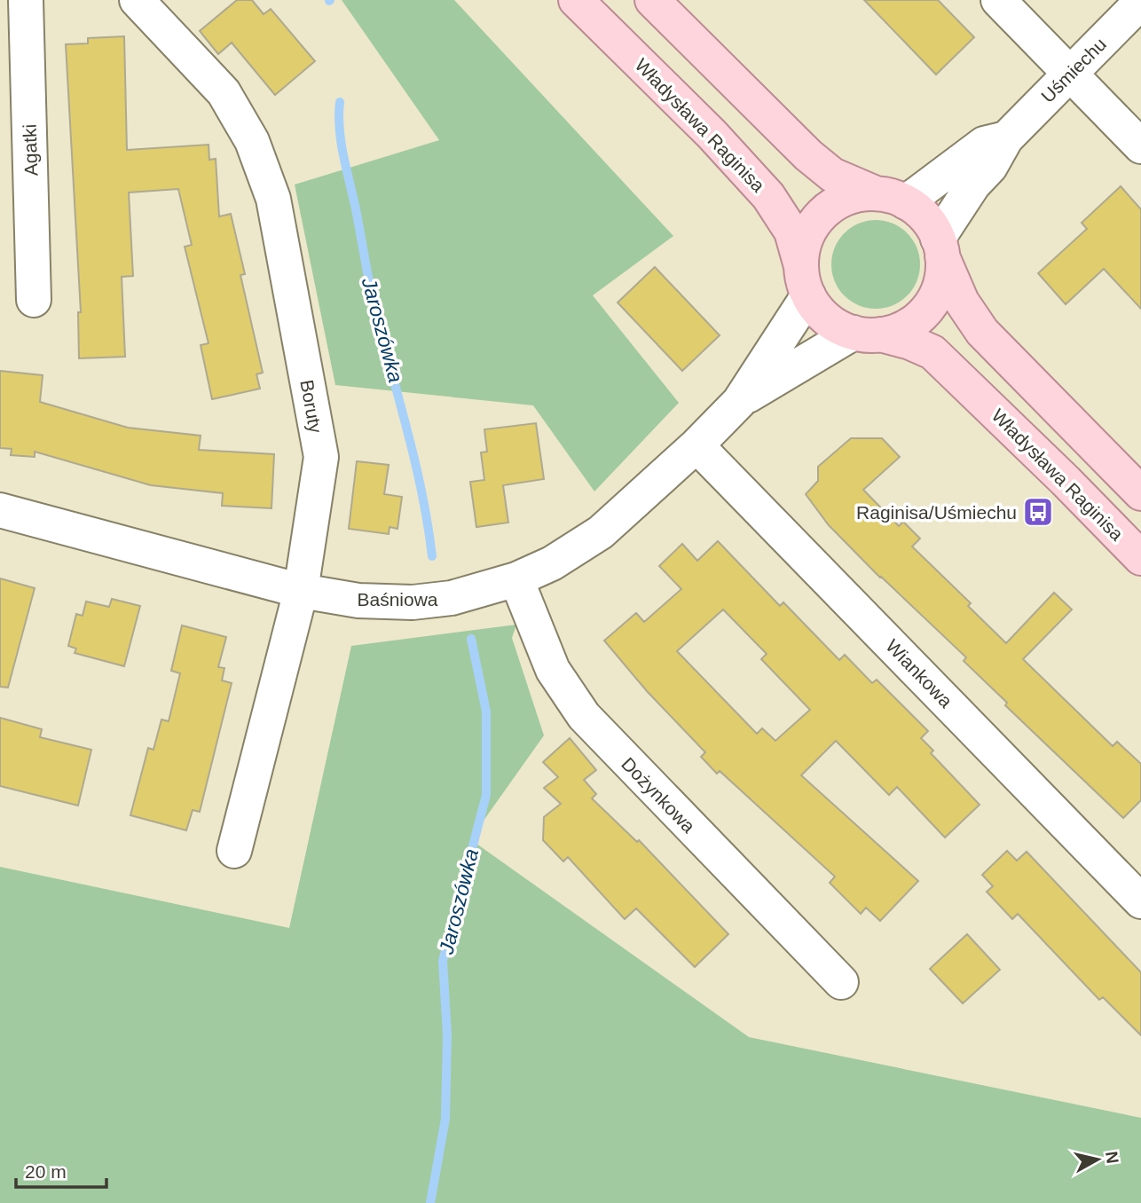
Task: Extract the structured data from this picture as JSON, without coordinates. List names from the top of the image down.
{
  "streets": {
    "main road": ["Władysława Raginisa"],
    "street": [
      "Uśmiechu",
      "Agatki",
      "Boruty",
      "Baśniowa",
      "Wiankowa",
      "Dożynkowa"
    ]
  },
  "crossings": [
    ["Uśmiechu", "Władysława Raginisa"],
    ["Uśmiechu", "Baśniowa"],
    ["Władysława Raginisa", "Baśniowa"],
    ["Boruty", "Baśniowa"],
    ["Baśniowa", "Wiankowa"],
    ["Baśniowa", "Dożynkowa"]
  ],
  "water": ["Jaroszówka"],
  "places": {
    "bus stop": ["Raginisa/Uśmiechu"]
  },
  "scale_bar": "20 m",
  "north": "right"
}
